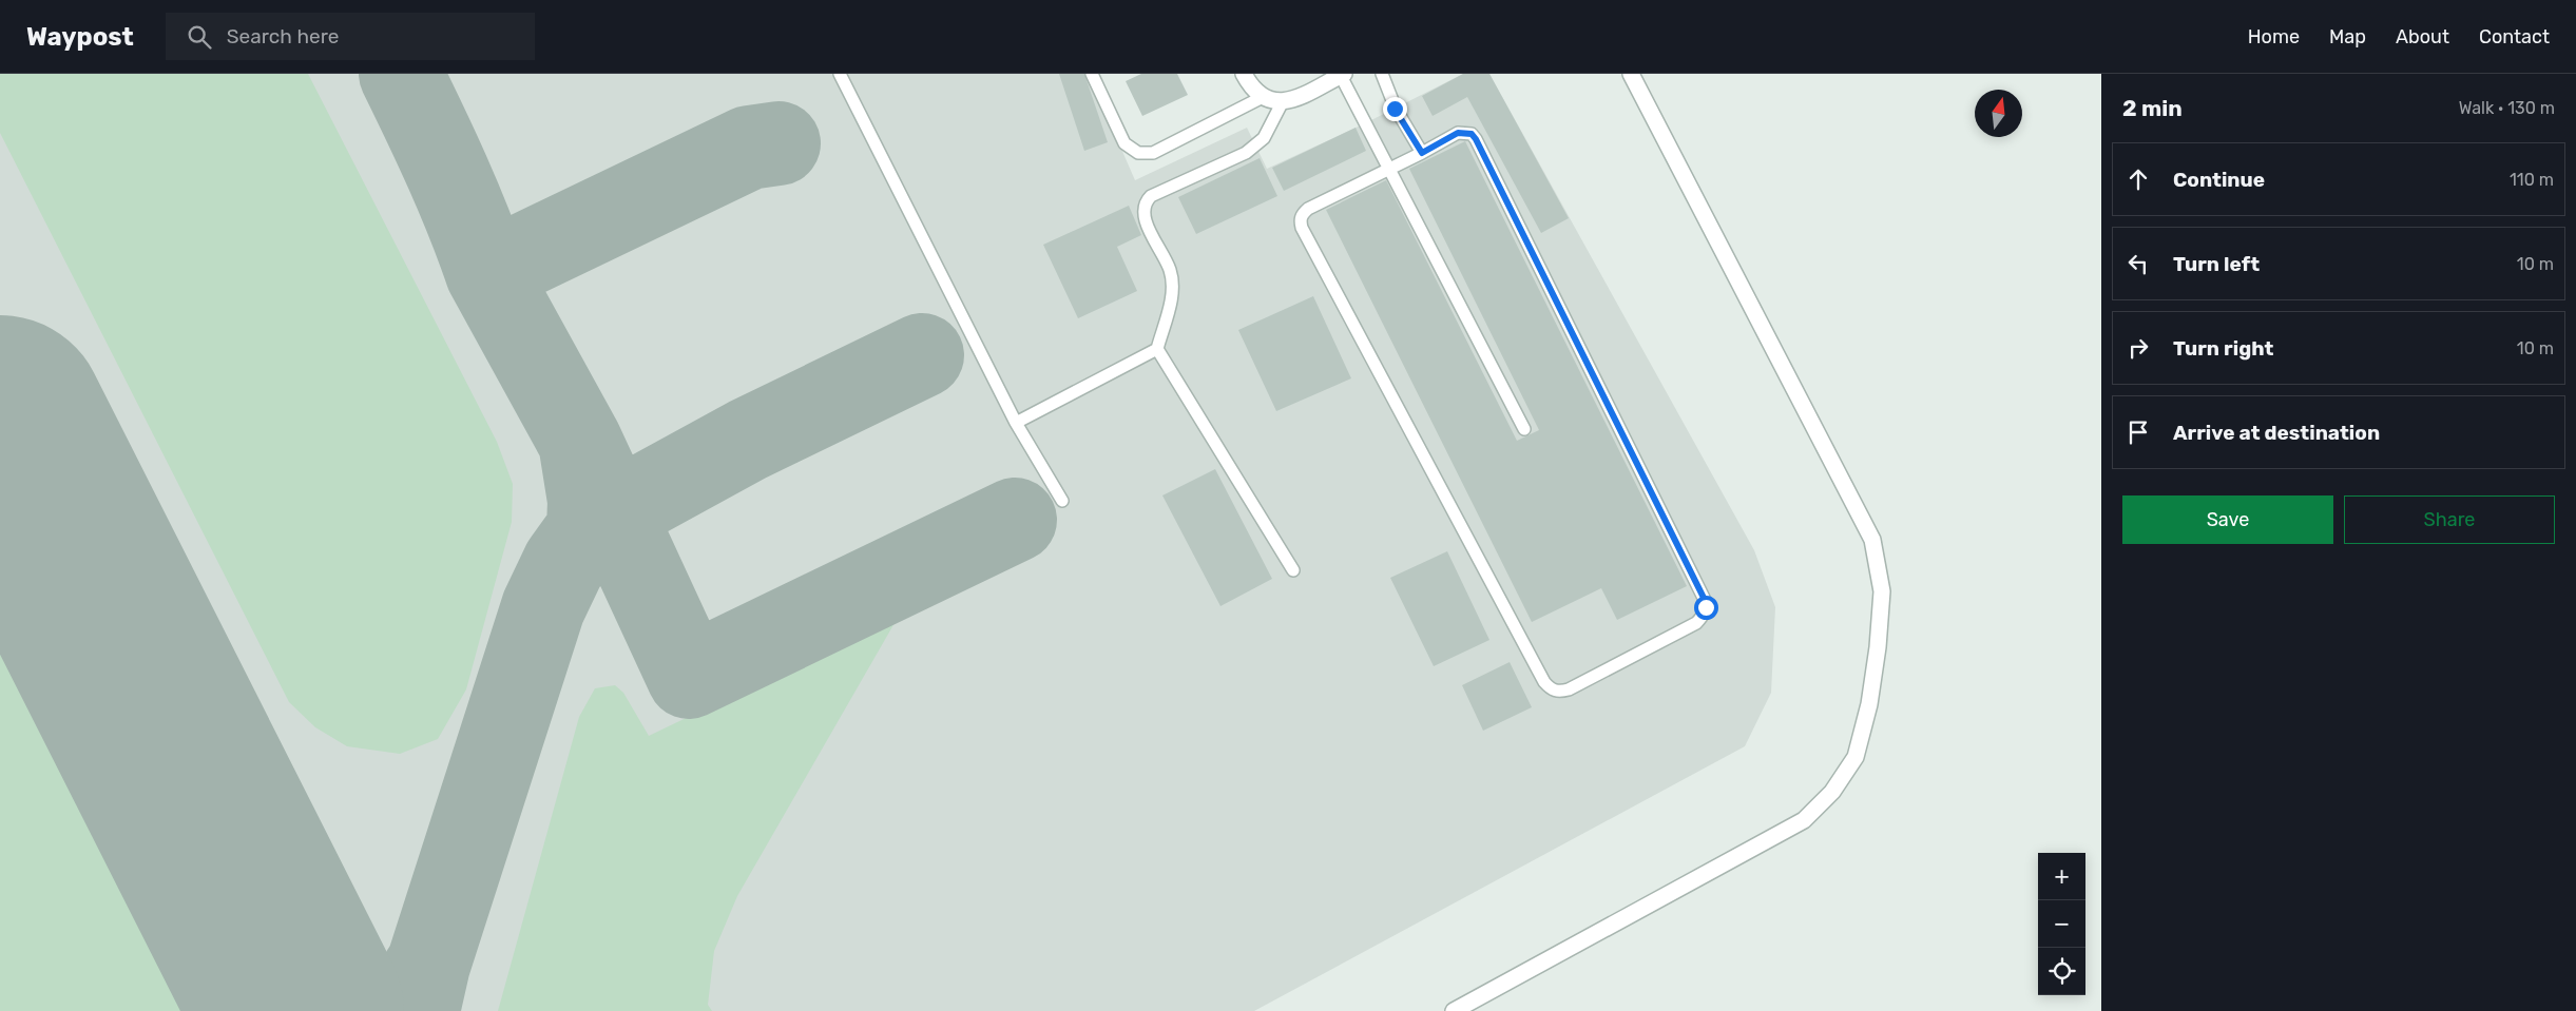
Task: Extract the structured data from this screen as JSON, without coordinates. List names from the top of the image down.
{
  "north": "top",
  "page": {
    "header": "Waypost",
    "search": "Search here",
    "nav": [
      "Home",
      "Map",
      "About",
      "Contact"
    ],
    "heading": ["2 min", "Walk · 130 m"],
    "list": [
      ["Continue", "110 m"],
      ["Turn left", "10 m"],
      ["Turn right", "10 m"],
      "Arrive at destination"
    ],
    "buttons": ["Save", "Share"],
    "map_buttons": ["+", "−"]
  }
}
